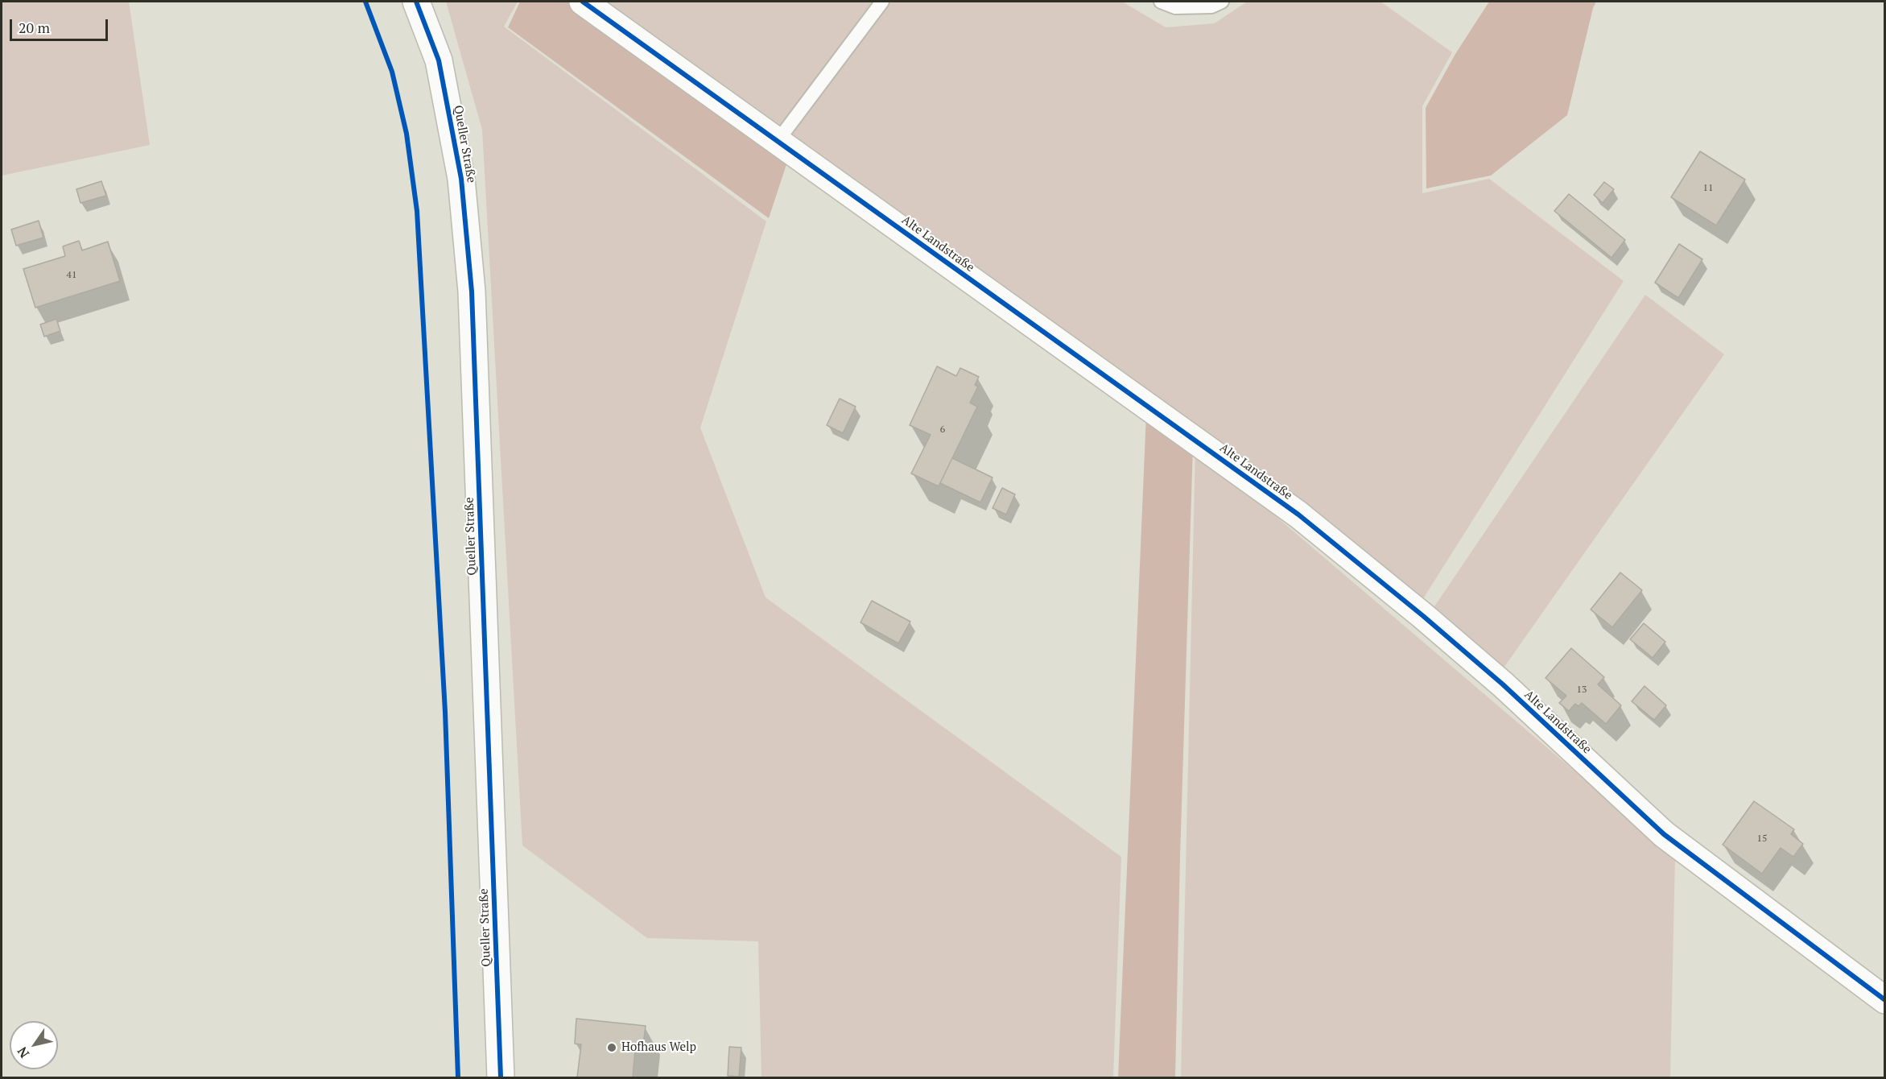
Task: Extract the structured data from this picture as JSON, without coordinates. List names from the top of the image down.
{
  "streets": {
    "street": ["Queller Straße", "Alte Landstraße"]
  },
  "places": ["Hofhaus Welp"],
  "house_numbers": [
    "11",
    "41",
    "6",
    "13",
    "15"
  ],
  "scale_bar": "20 m",
  "north": "bottom left"
}
